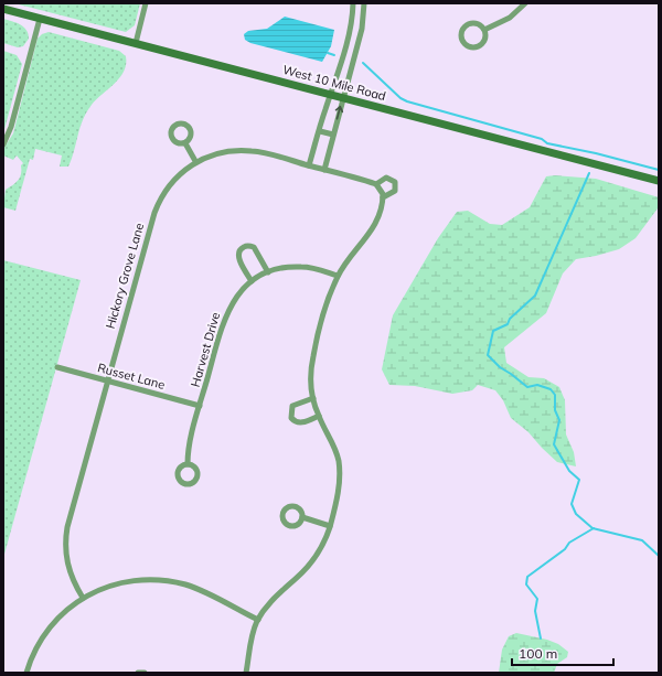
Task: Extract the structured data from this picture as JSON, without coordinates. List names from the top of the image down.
{
  "streets": {
    "main road": ["West 10 Mile Road"],
    "street": ["Hickory Grove Lane", "Harvest Drive", "Russet Lane"]
  },
  "crossings": [
    ["Hickory Grove Lane", "Russet Lane"],
    ["Harvest Drive", "Russet Lane"]
  ],
  "scale_bar": "100 m"
}
